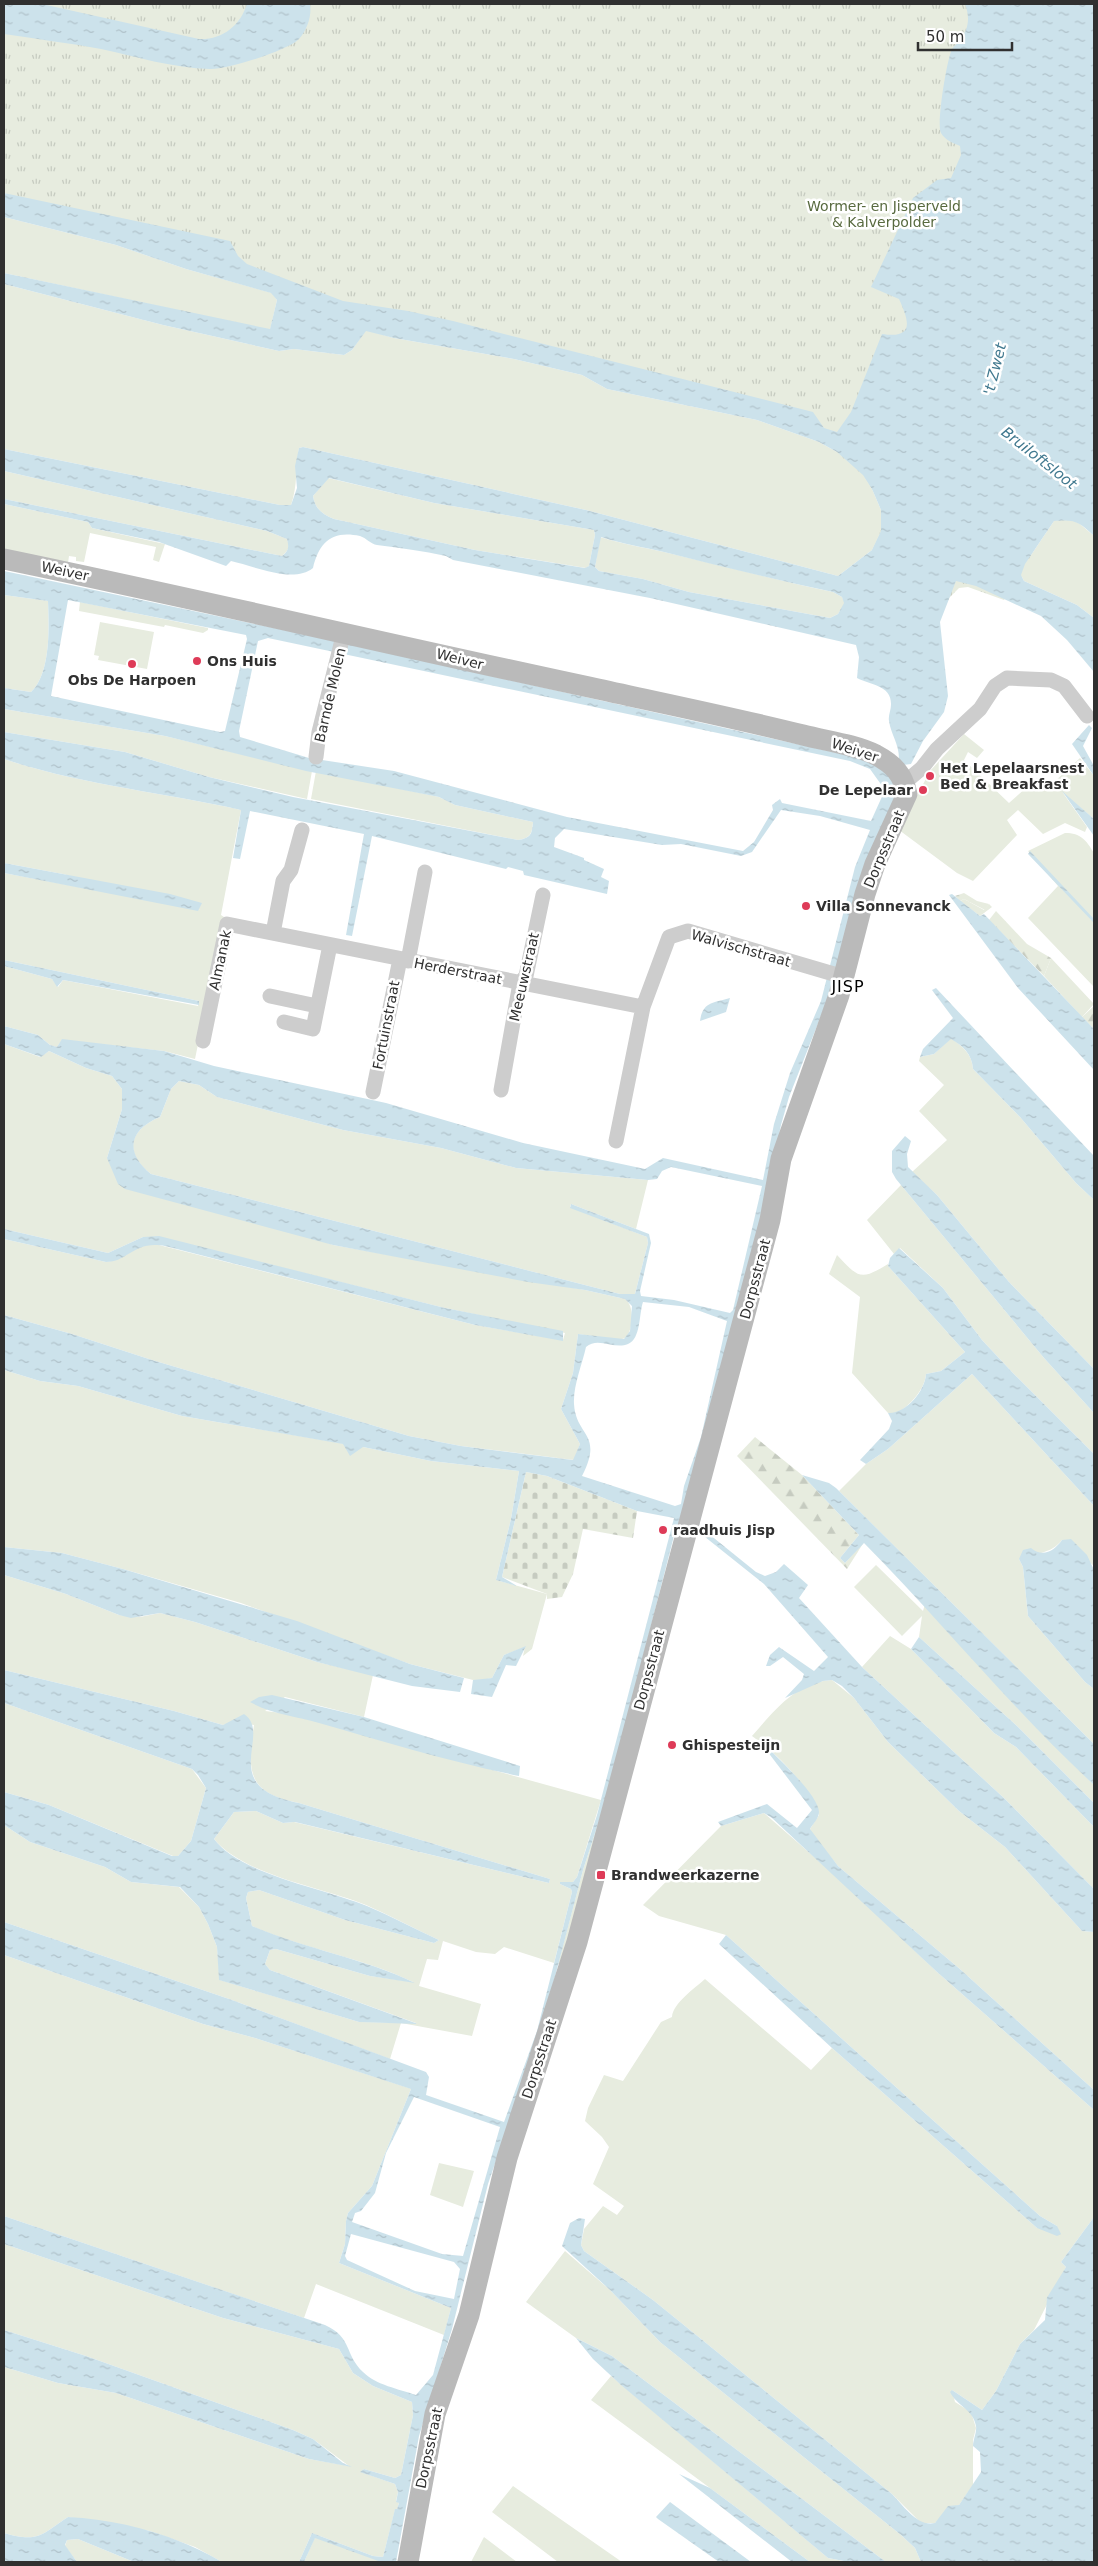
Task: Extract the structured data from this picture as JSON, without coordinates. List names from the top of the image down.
{
  "streets": {
    "street": [
      "Weiver",
      "Barnde Molen",
      "Dorpsstraat",
      "Walvischstraat",
      "Almanak",
      "Herderstraat",
      "Meeuwstraat",
      "Fortuinstraat"
    ]
  },
  "crossings": [
    ["Weiver", "Barnde Molen"],
    ["Weiver", "Dorpsstraat"],
    ["Dorpsstraat", "Walvischstraat"],
    ["Walvischstraat", "Herderstraat"],
    ["Almanak", "Herderstraat"],
    ["Herderstraat", "Meeuwstraat"],
    ["Herderstraat", "Fortuinstraat"]
  ],
  "districts": ["JISP"],
  "water": ["'t Zwet", "Bruiloftsloot"],
  "parks": ["Wormer- en Jisperveld & Kalverpolder"],
  "places": {
    "other": [
      "Ons Huis",
      "Obs De Harpoen",
      "Het Lepelaarsnest Bed & Breakfast",
      "De Lepelaar",
      "Villa Sonnevanck",
      "raadhuis Jisp",
      "Ghispesteijn"
    ],
    "transit": ["Brandweerkazerne"]
  },
  "scale_bar": "50 m"
}
